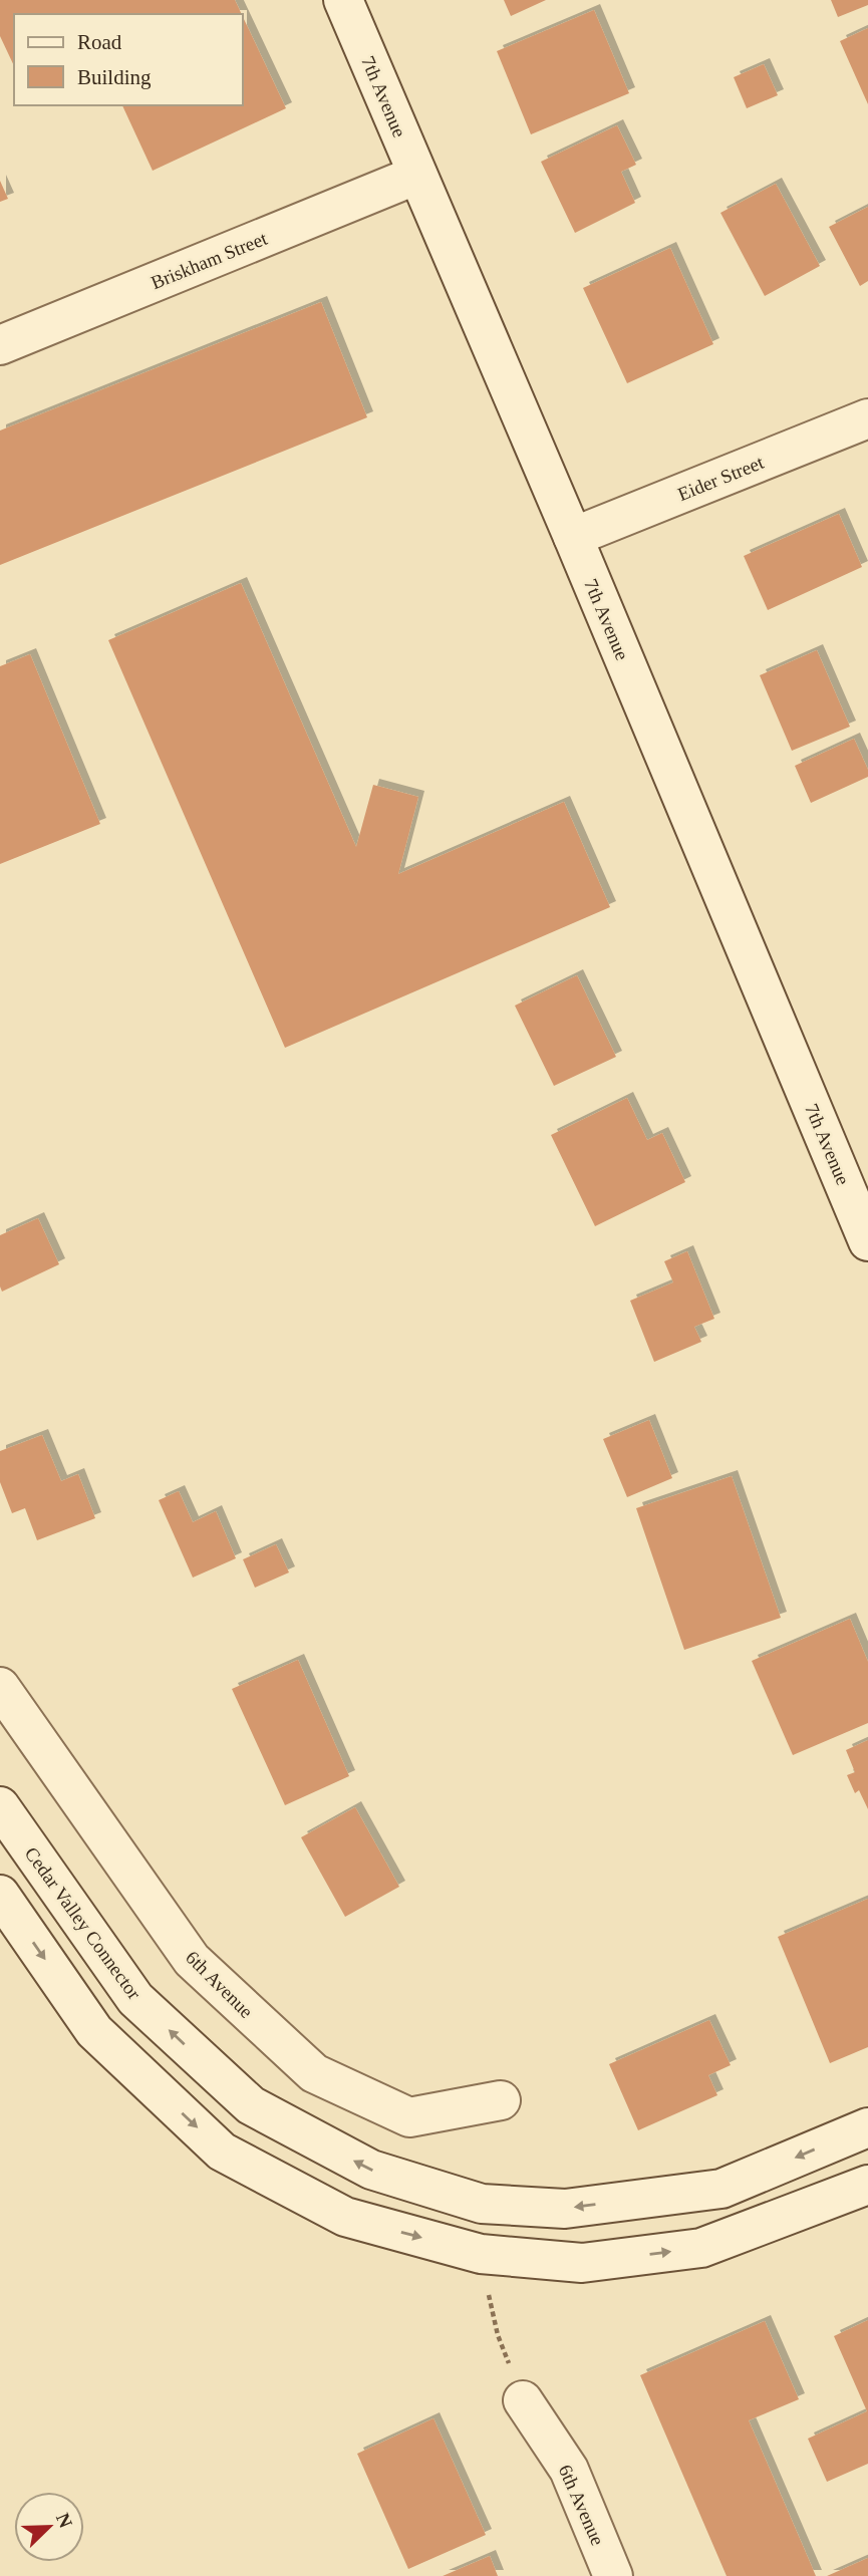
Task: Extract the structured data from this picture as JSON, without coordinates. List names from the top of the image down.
{
  "streets": {
    "street": [
      "7th Avenue",
      "Briskham Street",
      "Eider Street",
      "Cedar Valley Connector",
      "6th Avenue"
    ]
  },
  "crossings": [
    ["7th Avenue", "Briskham Street"],
    ["7th Avenue", "Eider Street"]
  ],
  "legend": ["Road", "Building"],
  "north": "top right"
}
